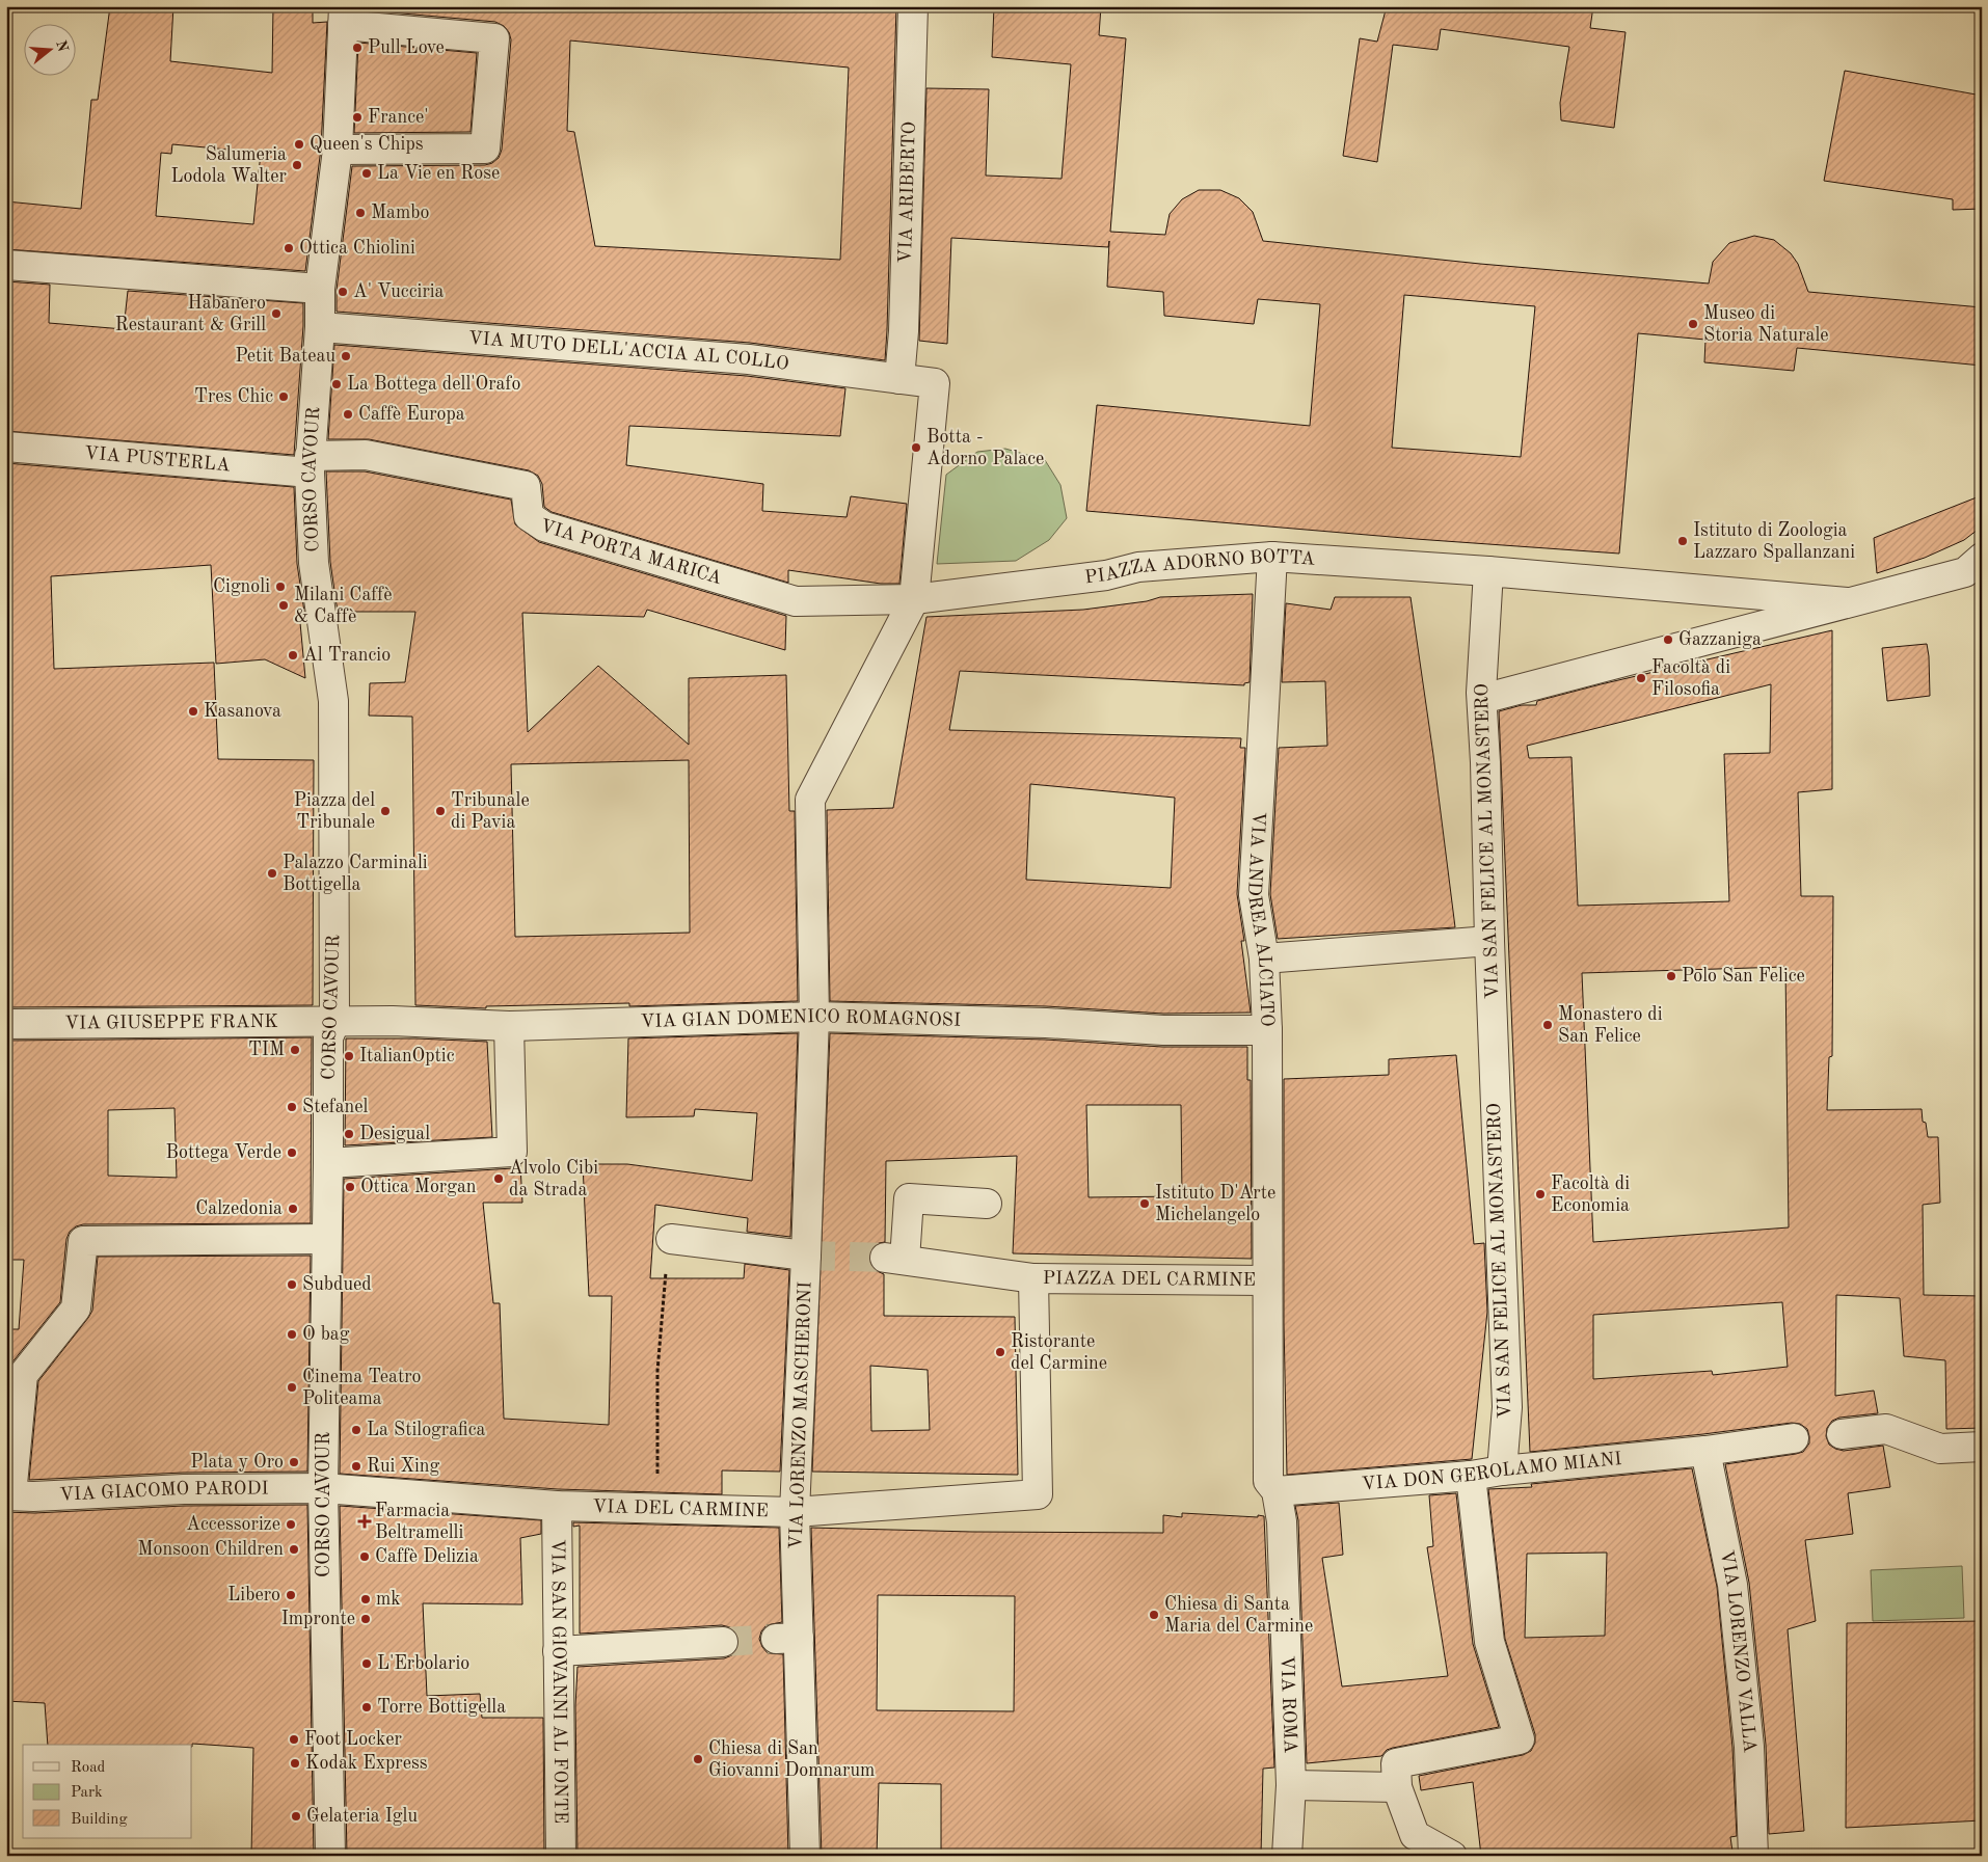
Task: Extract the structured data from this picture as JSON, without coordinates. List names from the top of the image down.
{
  "streets": {
    "street": [
      "VIA ARIBERTO",
      "VIA MUTO DELL'ACCIA AL COLLO",
      "VIA PUSTERLA",
      "CORSO CAVOUR",
      "VIA PORTA MARICA",
      "PIAZZA ADORNO BOTTA",
      "VIA SAN FELICE AL MONASTERO",
      "VIA ANDREA ALCIATO",
      "VIA GIAN DOMENICO ROMAGNOSI",
      "VIA GIUSEPPE FRANK",
      "PIAZZA DEL CARMINE",
      "VIA LORENZO MASCHERONI",
      "VIA DON GEROLAMO MIANI",
      "VIA GIACOMO PARODI",
      "VIA DEL CARMINE",
      "VIA LORENZO VALLA",
      "VIA SAN GIOVANNI AL FONTE",
      "VIA ROMA"
    ]
  },
  "crossings": [
    ["VIA ARIBERTO", "VIA MUTO DELL'ACCIA AL COLLO"],
    ["VIA MUTO DELL'ACCIA AL COLLO", "CORSO CAVOUR"],
    ["VIA MUTO DELL'ACCIA AL COLLO", "PIAZZA ADORNO BOTTA"],
    ["VIA MUTO DELL'ACCIA AL COLLO", "VIA LORENZO MASCHERONI"],
    ["VIA PUSTERLA", "CORSO CAVOUR"],
    ["VIA PUSTERLA", "VIA PORTA MARICA"],
    ["CORSO CAVOUR", "VIA PORTA MARICA"],
    ["CORSO CAVOUR", "VIA GIAN DOMENICO ROMAGNOSI"],
    ["CORSO CAVOUR", "VIA GIUSEPPE FRANK"],
    ["CORSO CAVOUR", "VIA GIACOMO PARODI"],
    ["CORSO CAVOUR", "VIA DEL CARMINE"],
    ["VIA PORTA MARICA", "PIAZZA ADORNO BOTTA"],
    ["PIAZZA ADORNO BOTTA", "VIA SAN FELICE AL MONASTERO"],
    ["PIAZZA ADORNO BOTTA", "VIA ANDREA ALCIATO"],
    ["PIAZZA ADORNO BOTTA", "VIA LORENZO MASCHERONI"],
    ["VIA SAN FELICE AL MONASTERO", "VIA DON GEROLAMO MIANI"],
    ["VIA ANDREA ALCIATO", "VIA GIAN DOMENICO ROMAGNOSI"],
    ["VIA ANDREA ALCIATO", "PIAZZA DEL CARMINE"],
    ["VIA GIAN DOMENICO ROMAGNOSI", "VIA GIUSEPPE FRANK"],
    ["VIA GIAN DOMENICO ROMAGNOSI", "VIA LORENZO MASCHERONI"],
    ["PIAZZA DEL CARMINE", "VIA DON GEROLAMO MIANI"],
    ["PIAZZA DEL CARMINE", "VIA DEL CARMINE"],
    ["PIAZZA DEL CARMINE", "VIA ROMA"],
    ["VIA LORENZO MASCHERONI", "VIA DEL CARMINE"],
    ["VIA DON GEROLAMO MIANI", "VIA LORENZO VALLA"],
    ["VIA DON GEROLAMO MIANI", "VIA ROMA"],
    ["VIA GIACOMO PARODI", "VIA DEL CARMINE"],
    ["VIA DEL CARMINE", "VIA SAN GIOVANNI AL FONTE"]
  ],
  "places": {
    "other": [
      "Pull Love",
      "France'",
      "Queen's Chips",
      "Salumeria Lodola Walter",
      "La Vie en Rose",
      "Mambo",
      "Ottica Chiolini",
      "A' Vucciria",
      "Habanero Restaurant & Grill",
      "Museo di Storia Naturale",
      "Petit Bateau",
      "La Bottega dell'Orafo",
      "Tres Chic",
      "Caffè Europa",
      "Botta - Adorno Palace",
      "Istituto di Zoologia Lazzaro Spallanzani",
      "Cignoli",
      "Milani Caffè & Caffè",
      "Gazzaniga",
      "Al Trancio",
      "Facoltà di Filosofia",
      "Kasanova",
      "Piazza del Tribunale",
      "Tribunale di Pavia",
      "Palazzo Carminali Bottigella",
      "Polo San Felice",
      "Monastero di San Felice",
      "TIM",
      "ItalianOptic",
      "Stefanel",
      "Desigual",
      "Bottega Verde",
      "Alvolo Cibi da Strada",
      "Ottica Morgan",
      "Facoltà di Economia",
      "Istituto D'Arte Michelangelo",
      "Calzedonia",
      "Subdued",
      "O bag",
      "Ristorante del Carmine",
      "Cinema Teatro Politeama",
      "La Stilografica",
      "Plata y Oro",
      "Rui Xing",
      "Accessorize",
      "Monsoon Children",
      "Caffè Delizia",
      "Libero",
      "mk",
      "Chiesa di Santa Maria del Carmine",
      "Impronte",
      "L'Erbolario",
      "Torre Bottigella",
      "Foot Locker",
      "Chiesa di San Giovanni Domnarum",
      "Kodak Express",
      "Gelateria Iglu"
    ],
    "health": ["Farmacia Beltramelli"]
  },
  "legend": ["Road", "Park", "Building"],
  "north": "right"
}
